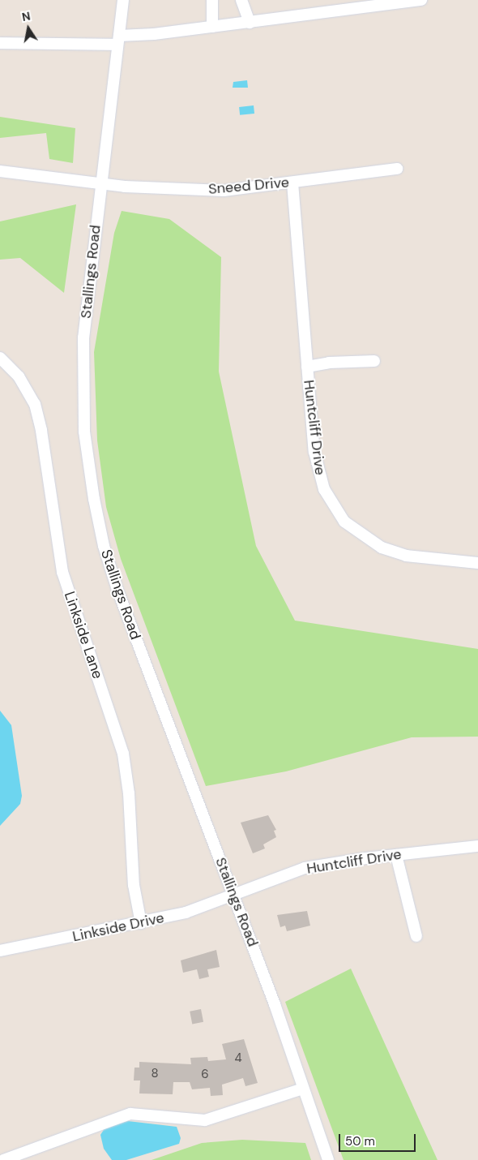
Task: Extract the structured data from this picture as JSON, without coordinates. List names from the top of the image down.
{
  "streets": {
    "street": [
      "Sneed Drive",
      "Stallings Road",
      "Huntcliff Drive",
      "Linkside Lane",
      "Linkside Drive"
    ]
  },
  "crossings": [
    ["Sneed Drive", "Stallings Road"],
    ["Sneed Drive", "Huntcliff Drive"],
    ["Stallings Road", "Huntcliff Drive"],
    ["Stallings Road", "Linkside Drive"],
    ["Huntcliff Drive", "Linkside Drive"],
    ["Linkside Lane", "Linkside Drive"]
  ],
  "house_numbers": ["4", "8", "6"],
  "scale_bar": "50 m",
  "north": "top"
}
